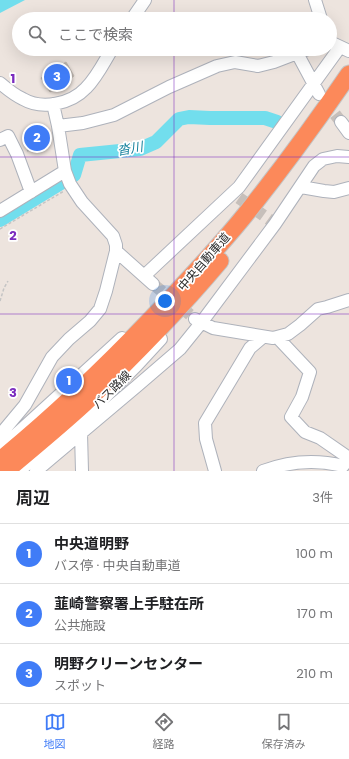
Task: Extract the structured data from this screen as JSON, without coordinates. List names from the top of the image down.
{
  "streets": {
    "highway": ["中央自動車道"],
    "street": ["バス路線"]
  },
  "crossings": [
    ["中央自動車道", "バス路線"]
  ],
  "water": ["沓川"],
  "page": {
    "search": "ここで検索",
    "pins": ["3", "2", "1"],
    "heading": ["周辺", "3件"],
    "list": [
      {
        "mark": "1",
        "name": "中央道明野",
        "note": "バス停 · 中央自動車道",
        "value": "100 m"
      },
      {
        "mark": "2",
        "name": "韮崎警察署上手駐在所",
        "note": "公共施設",
        "value": "170 m"
      },
      {
        "mark": "3",
        "name": "明野クリーンセンター",
        "note": "スポット",
        "value": "210 m"
      }
    ],
    "nav": ["地図", "経路", "保存済み"]
  },
  "grid": {
    "rows": ["1", "2", "3"]
  }
}
